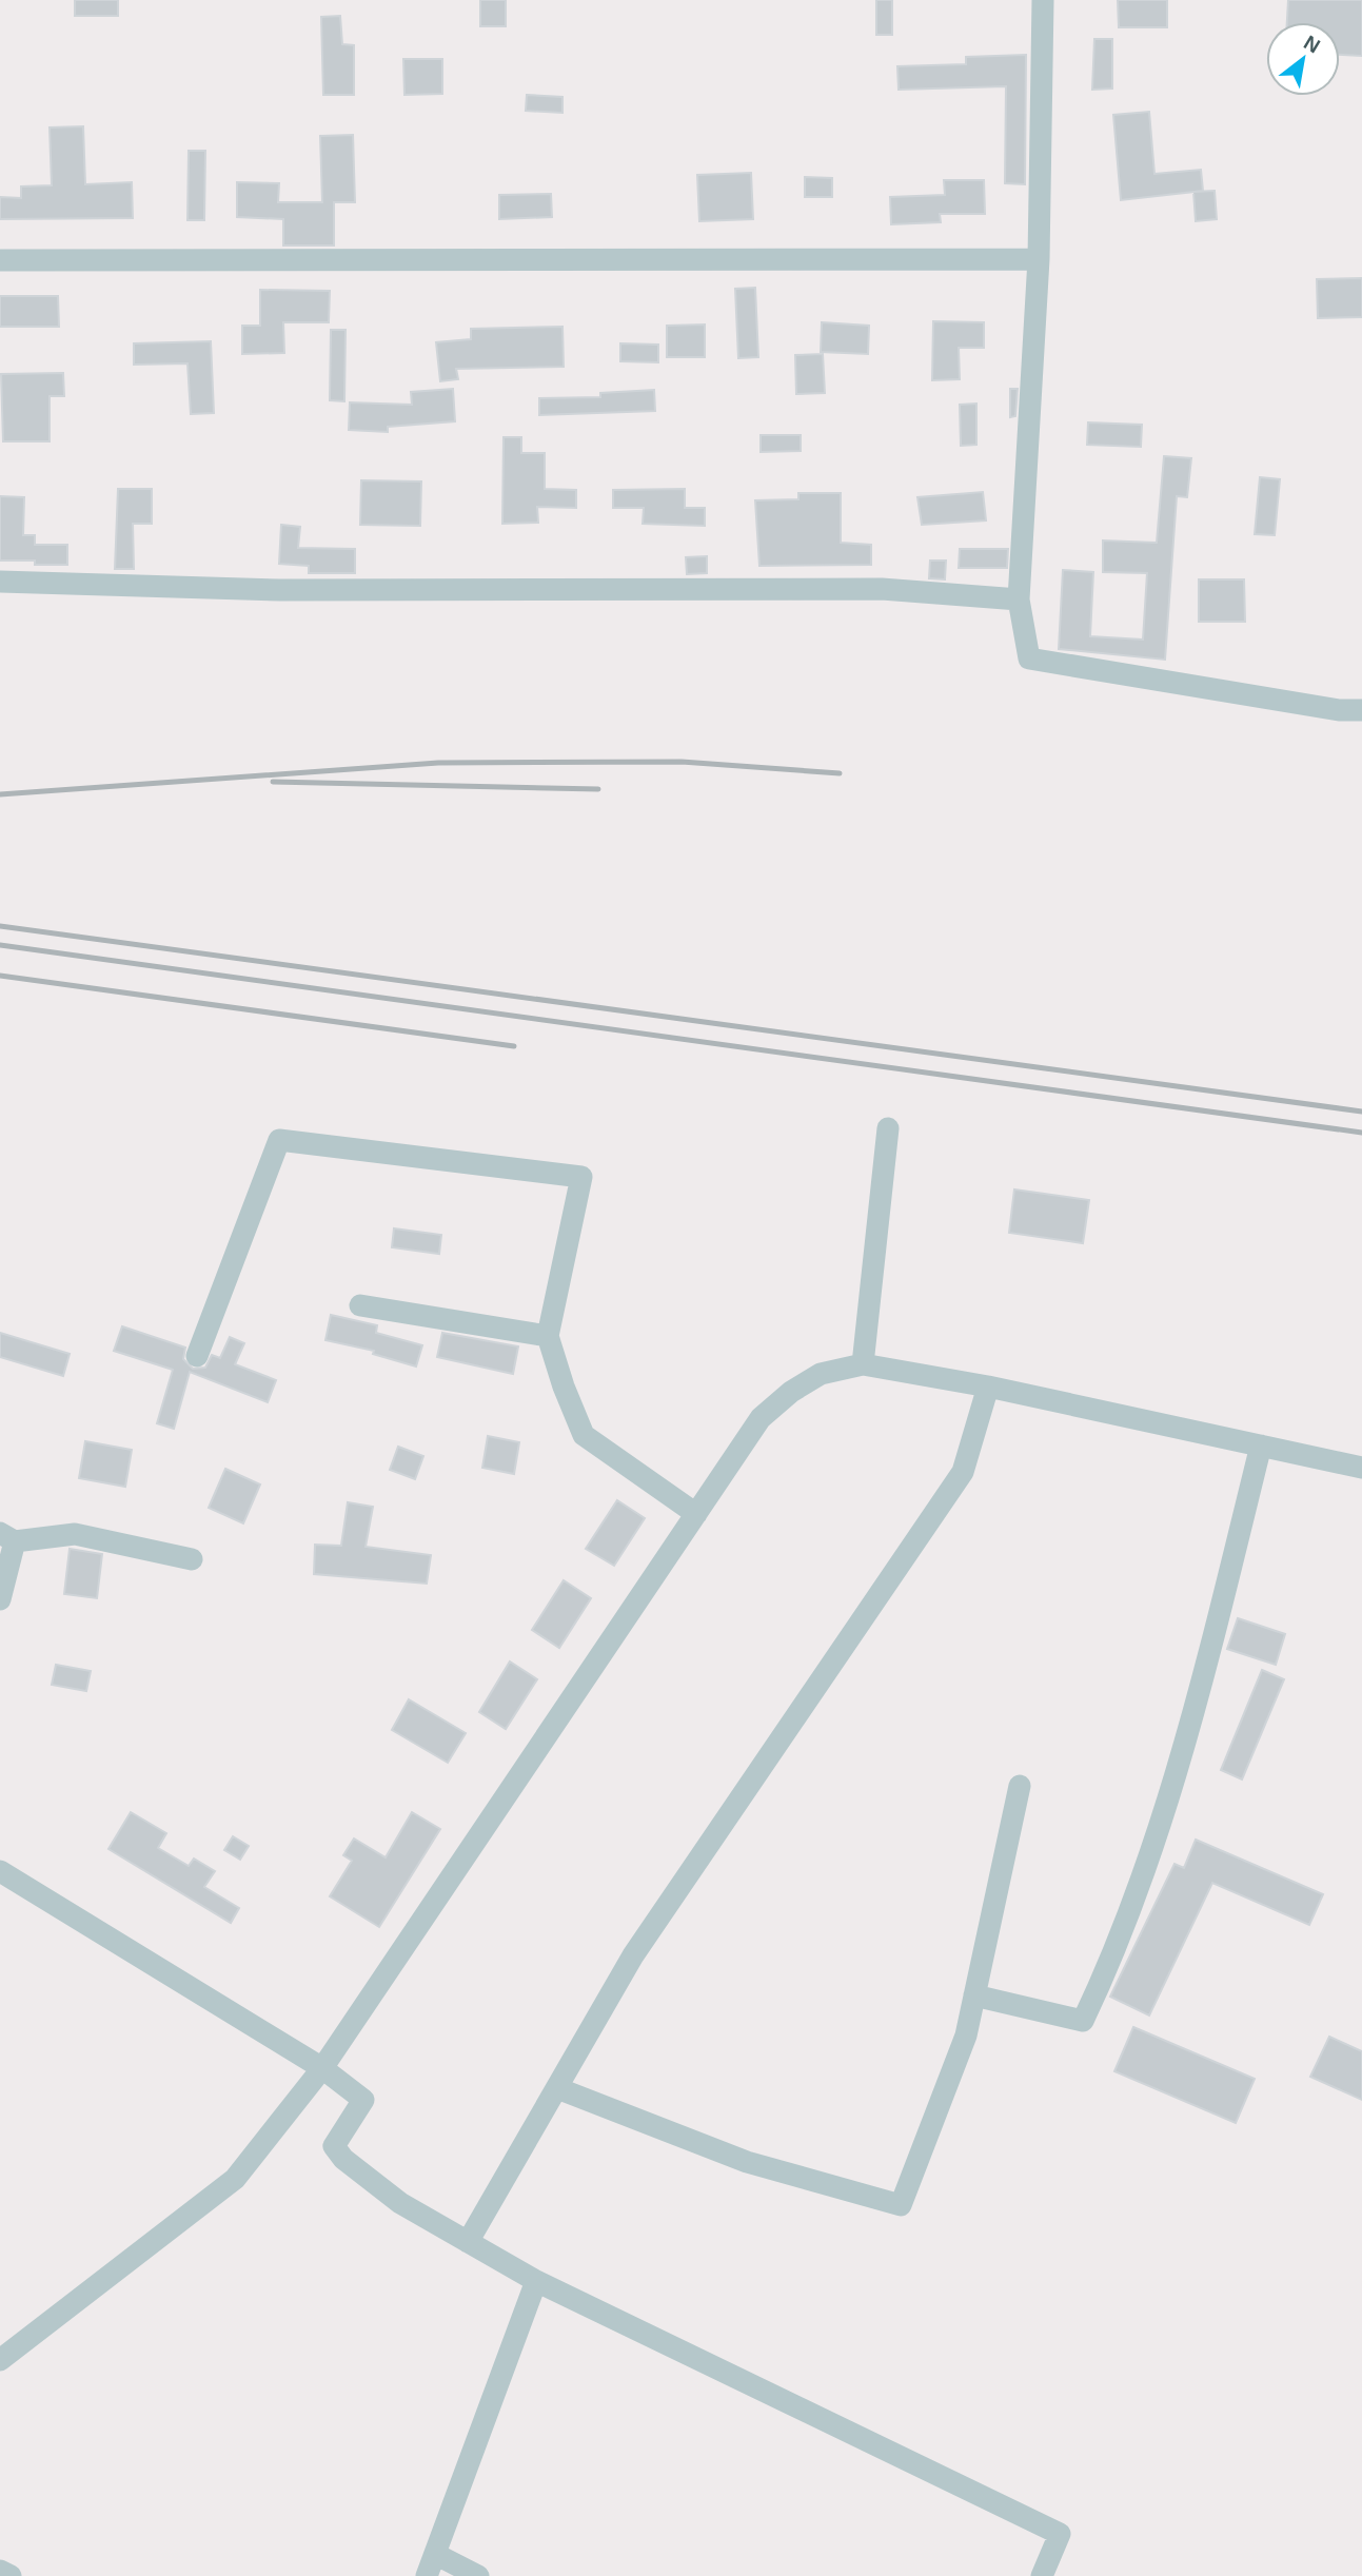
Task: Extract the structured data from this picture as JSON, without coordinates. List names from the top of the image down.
{
  "north": "top right"
}
